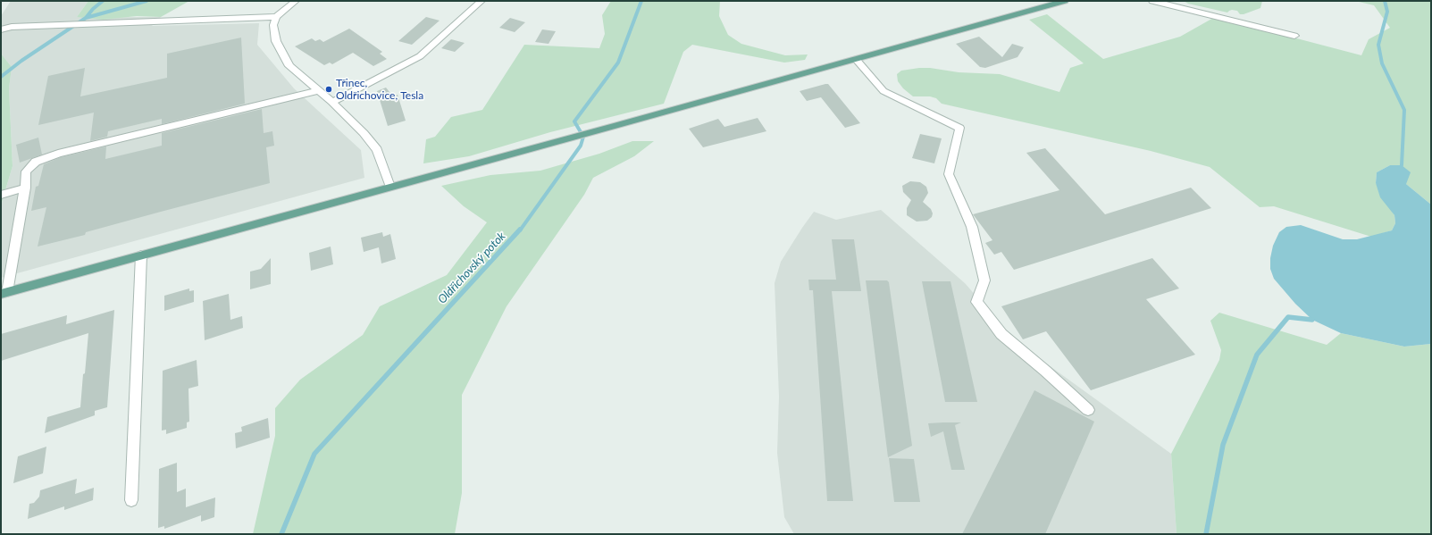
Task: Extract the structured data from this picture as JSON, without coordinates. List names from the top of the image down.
{
  "water": ["Oldřichovský potok"],
  "places": ["Třinec, Oldřichovice, Tesla"]
}
